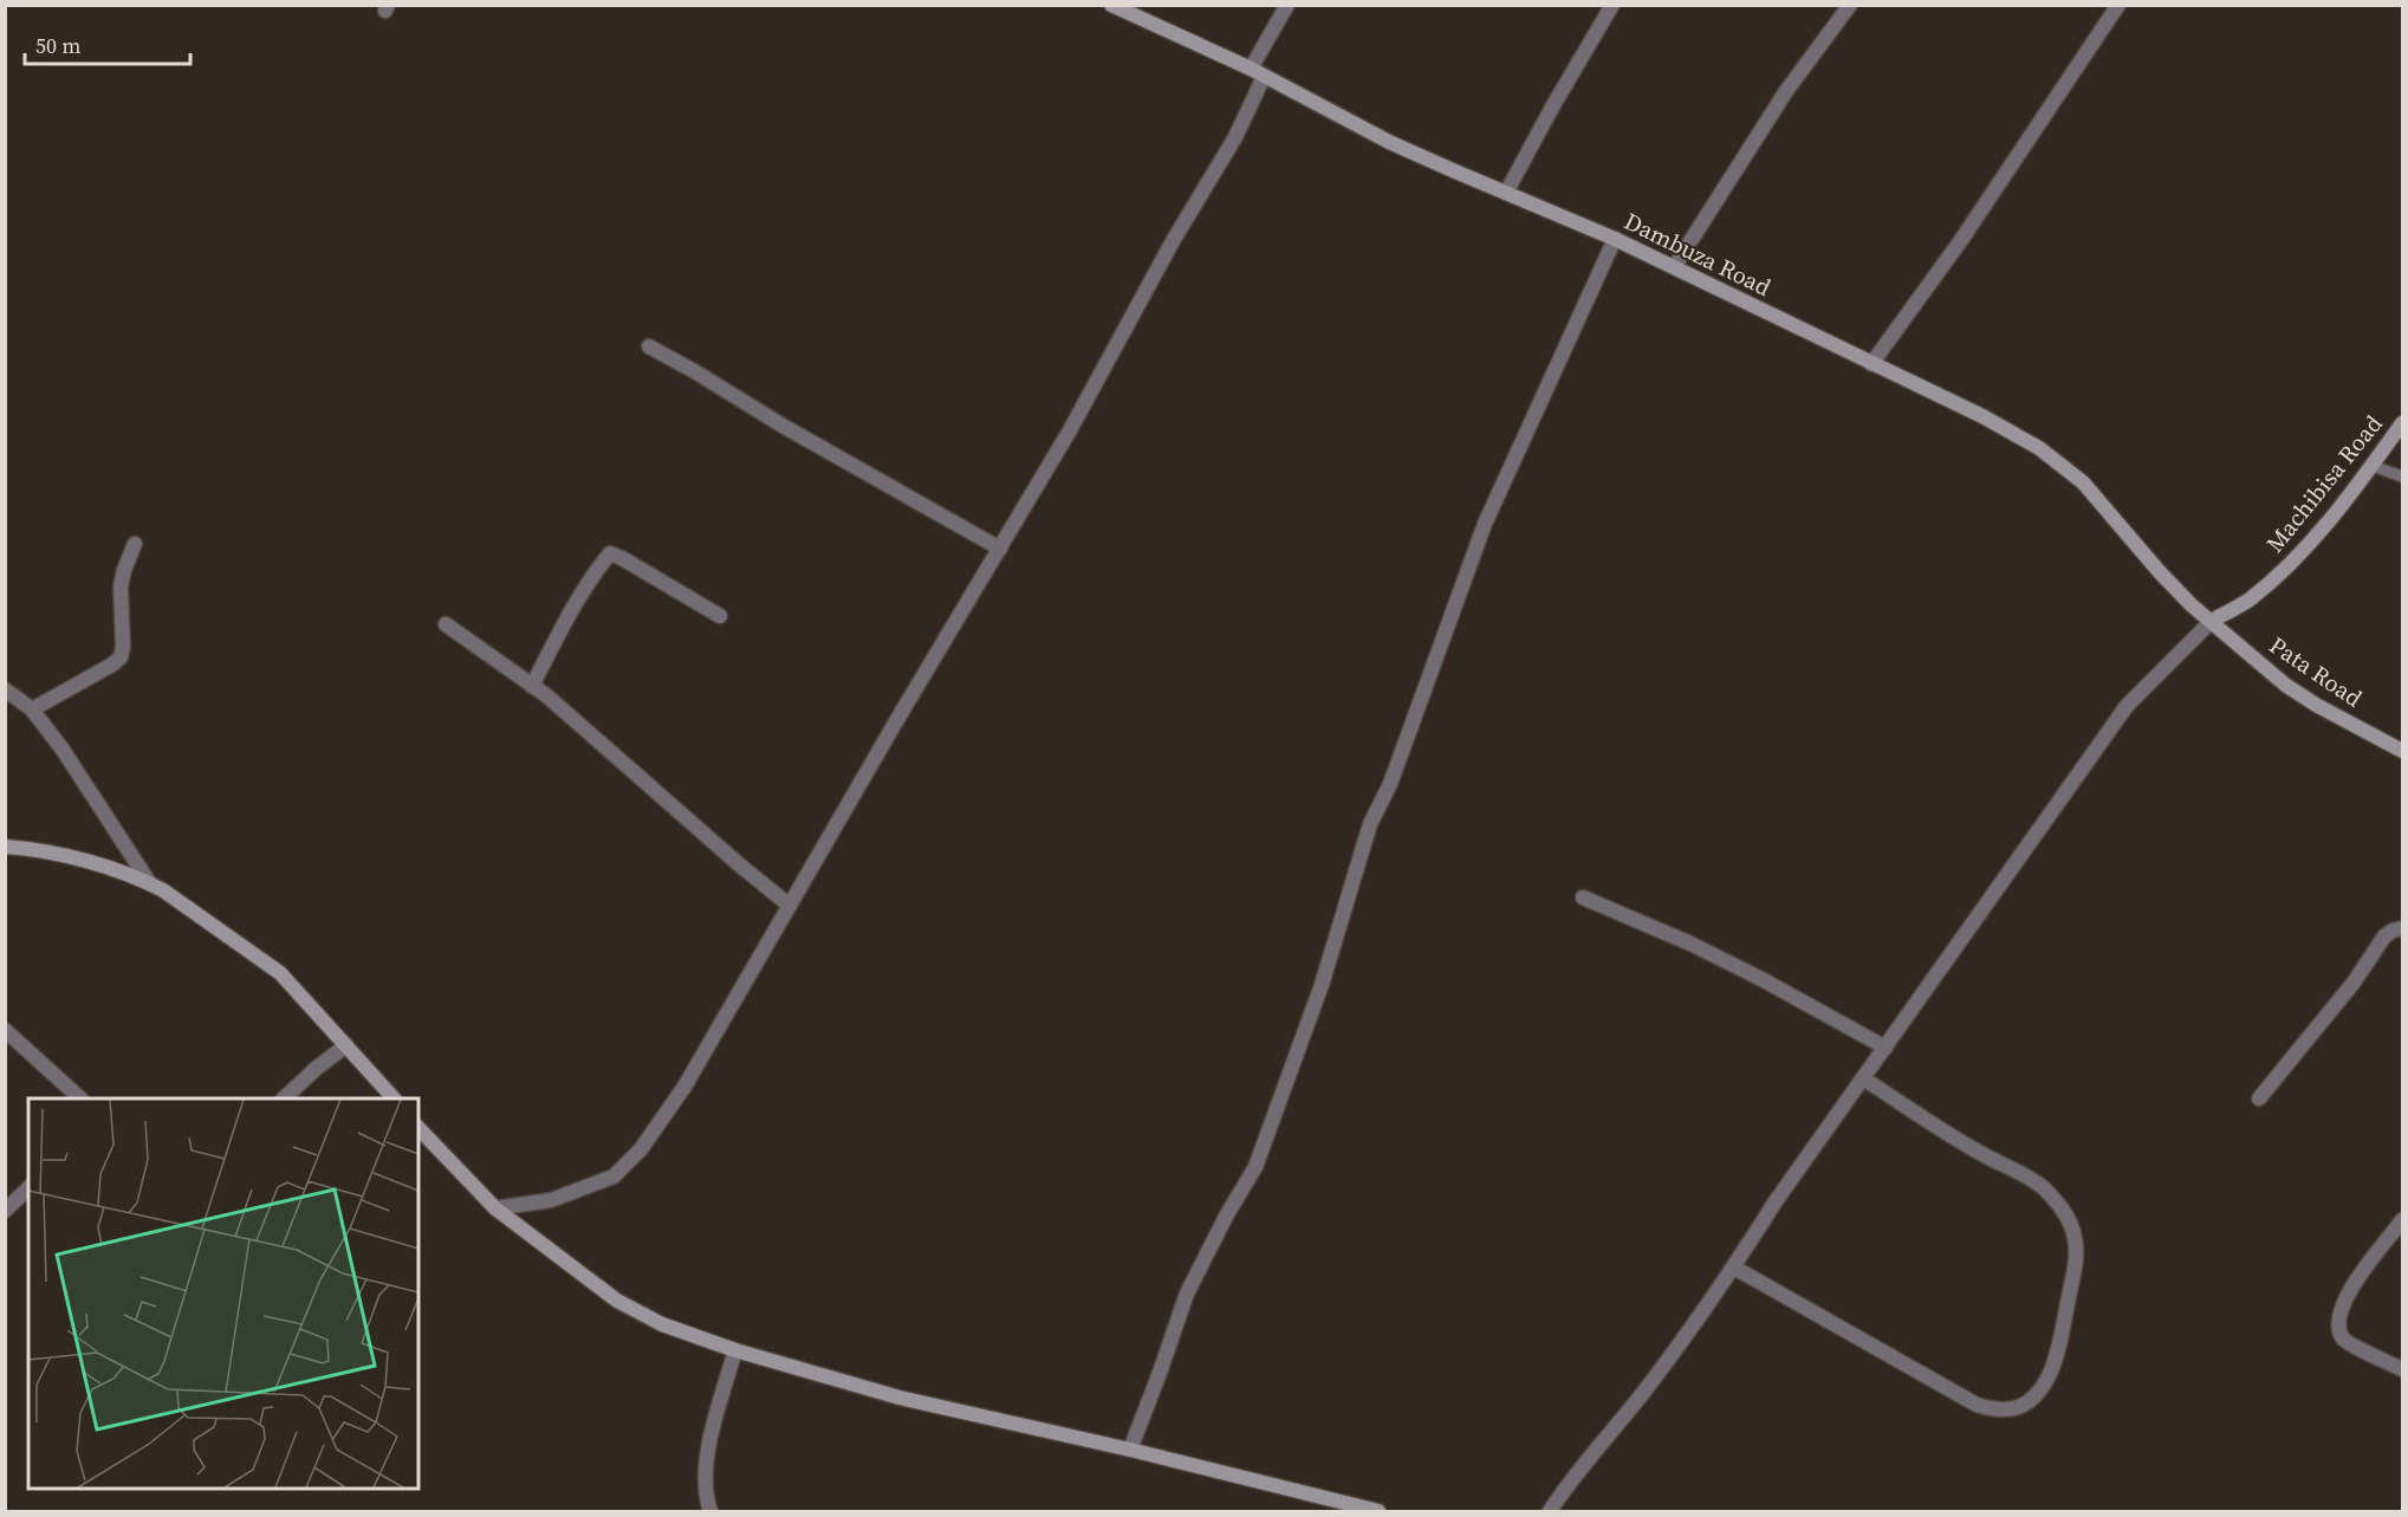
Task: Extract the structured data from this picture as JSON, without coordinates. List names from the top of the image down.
{
  "streets": {
    "street": ["Dambuza Road", "Machibisa Road", "Pata Road"]
  },
  "crossings": [
    ["Dambuza Road", "Machibisa Road"],
    ["Dambuza Road", "Pata Road"],
    ["Machibisa Road", "Pata Road"]
  ],
  "scale_bar": "50 m"
}
